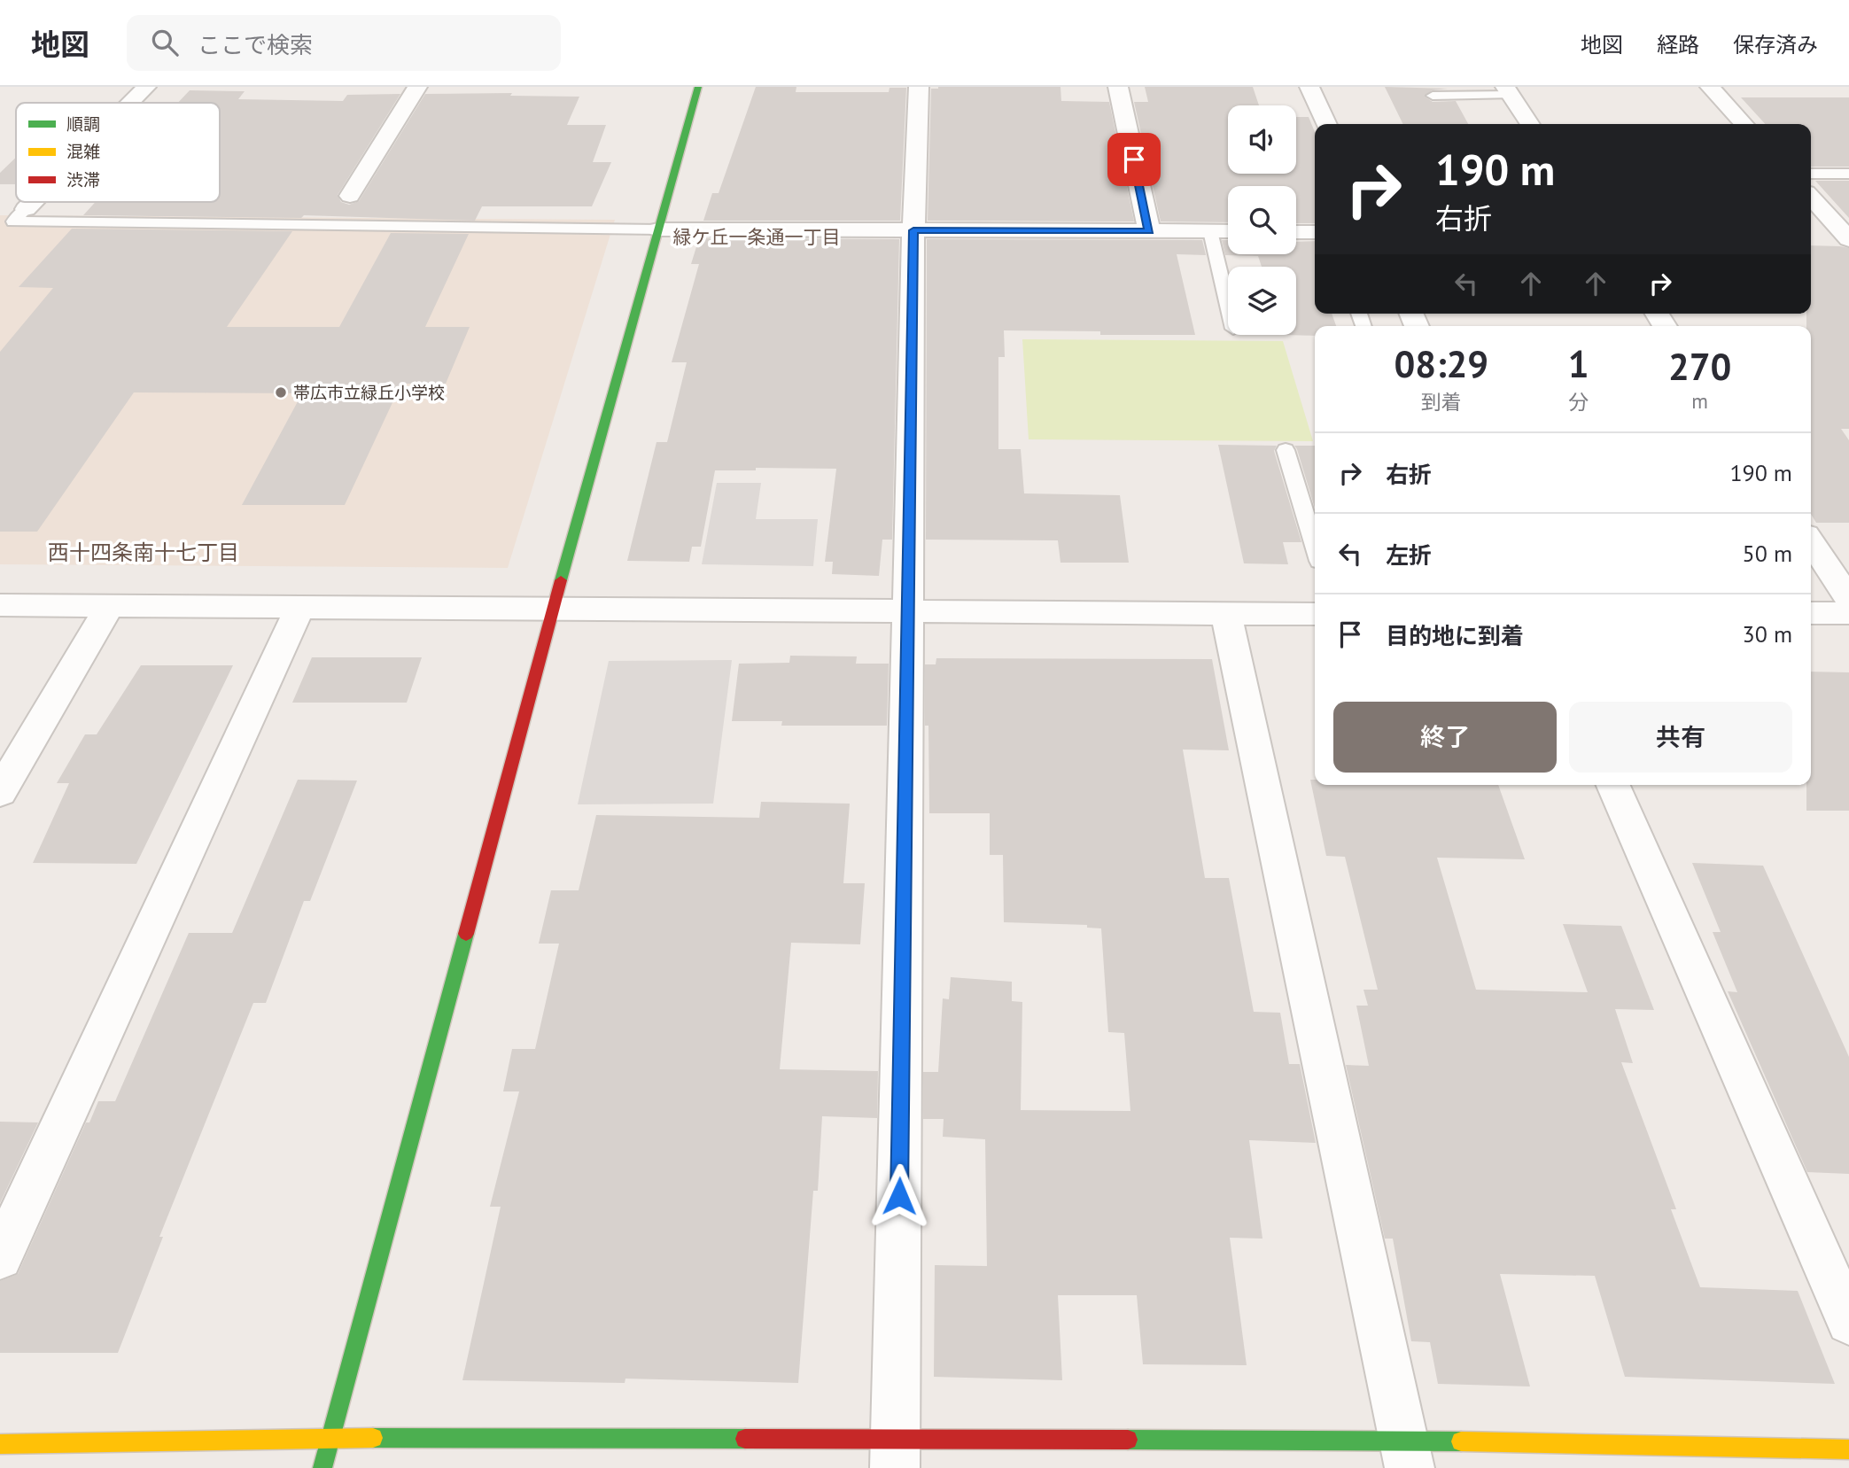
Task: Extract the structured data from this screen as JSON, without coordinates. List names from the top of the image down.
{
  "districts": ["緑ケ丘一条通一丁目", "西十四条南十七丁目"],
  "places": ["帯広市立緑丘小学校"],
  "legend": ["順調", "混雑", "渋滞"],
  "page": {
    "header": "地図",
    "search": "ここで検索",
    "nav": ["地図", "経路", "保存済み"],
    "turn": ["190 m", "右折"],
    "eta": [
      "08:29",
      "到着",
      "1",
      "分",
      "270",
      "m"
    ],
    "list": [
      {
        "name": "右折",
        "value": "190 m"
      },
      {
        "name": "左折",
        "value": "50 m"
      },
      {
        "name": "目的地に到着",
        "value": "30 m"
      }
    ],
    "buttons": ["終了", "共有"]
  }
}
